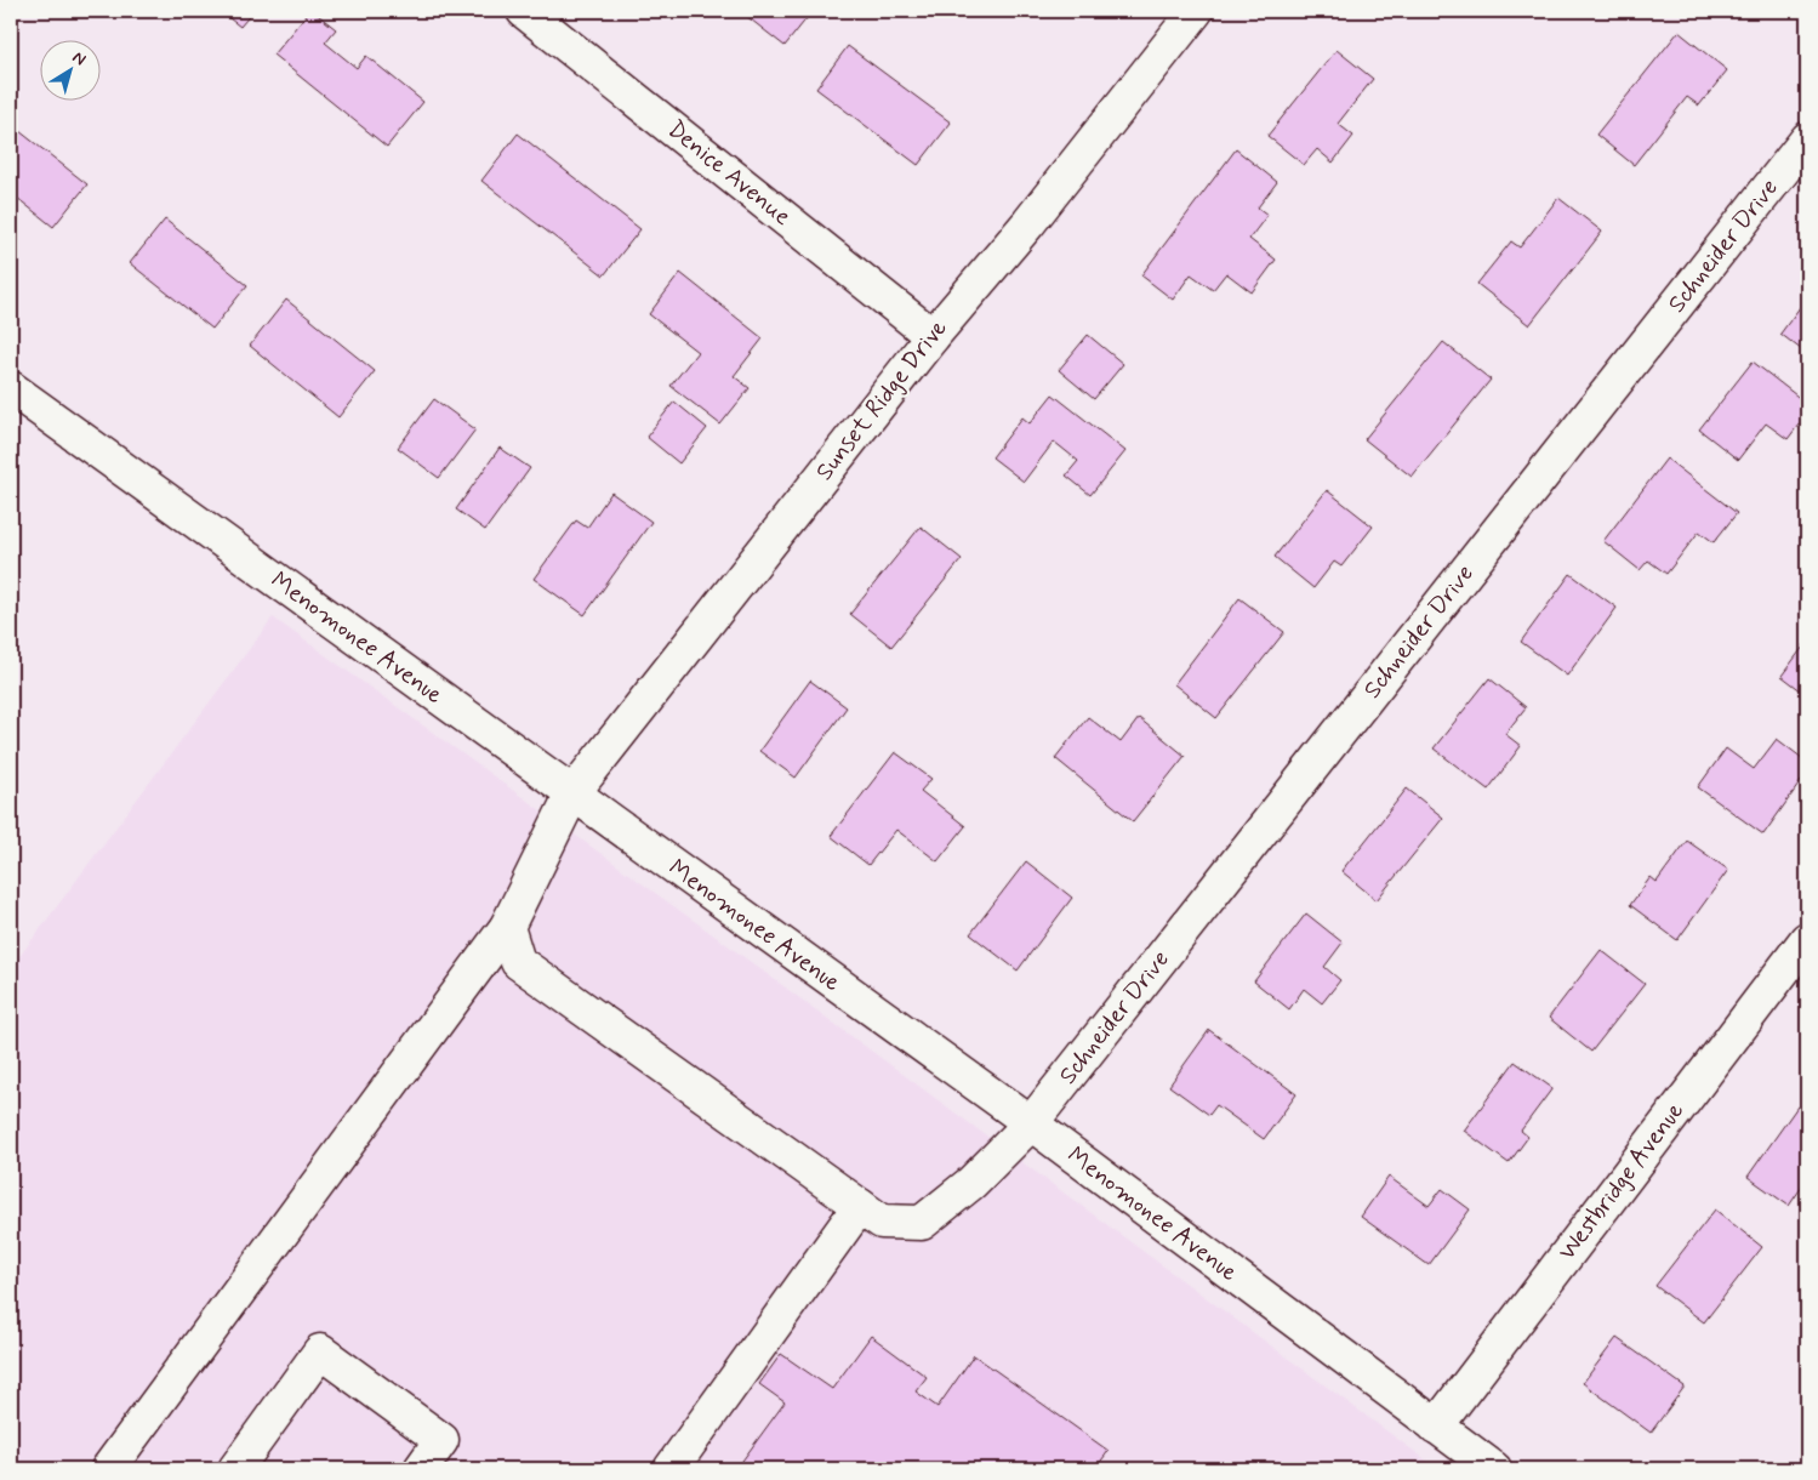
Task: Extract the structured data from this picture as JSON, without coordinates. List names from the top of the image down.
{
  "streets": {
    "street": [
      "Denice Avenue",
      "Schneider Drive",
      "Sunset Ridge Drive",
      "Menomonee Avenue",
      "Westbridge Avenue"
    ]
  },
  "crossings": [
    ["Denice Avenue", "Sunset Ridge Drive"],
    ["Schneider Drive", "Sunset Ridge Drive"],
    ["Schneider Drive", "Menomonee Avenue"],
    ["Sunset Ridge Drive", "Menomonee Avenue"],
    ["Menomonee Avenue", "Westbridge Avenue"]
  ],
  "north": "top right"
}
